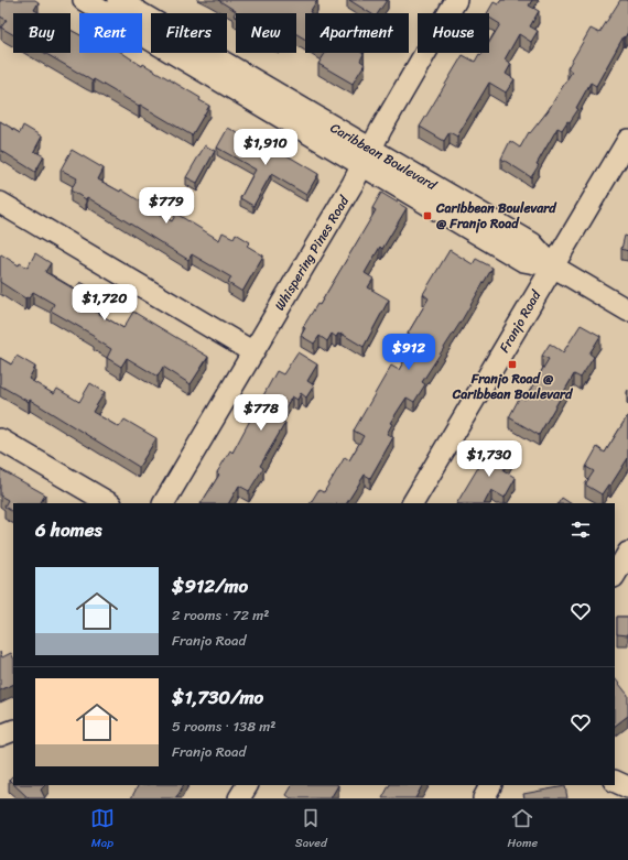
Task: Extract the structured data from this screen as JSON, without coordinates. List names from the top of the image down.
{
  "streets": {
    "street": ["Caribbean Boulevard", "Whispering Pines Road", "Franjo Road"]
  },
  "crossings": [
    ["Caribbean Boulevard", "Whispering Pines Road"],
    ["Caribbean Boulevard", "Franjo Road"]
  ],
  "places": {
    "transit": ["Caribbean Boulevard @ Franjo Road", "Franjo Road @ Caribbean Boulevard"]
  },
  "page": {
    "chip": [
      "Buy",
      "Rent",
      "Filters",
      "New",
      "Apartment",
      "House"
    ],
    "price": [
      "$1,910",
      "$779",
      "$1,720",
      "$912",
      "$778",
      "$1,730"
    ],
    "heading": "6 homes",
    "list": [
      {
        "name": "$912/mo",
        "note": "2 rooms · 72 m² · Franjo Road"
      },
      {
        "name": "$1,730/mo",
        "note": "5 rooms · 138 m² · Franjo Road"
      }
    ],
    "tabs": ["Map", "Saved", "Home"]
  }
}
